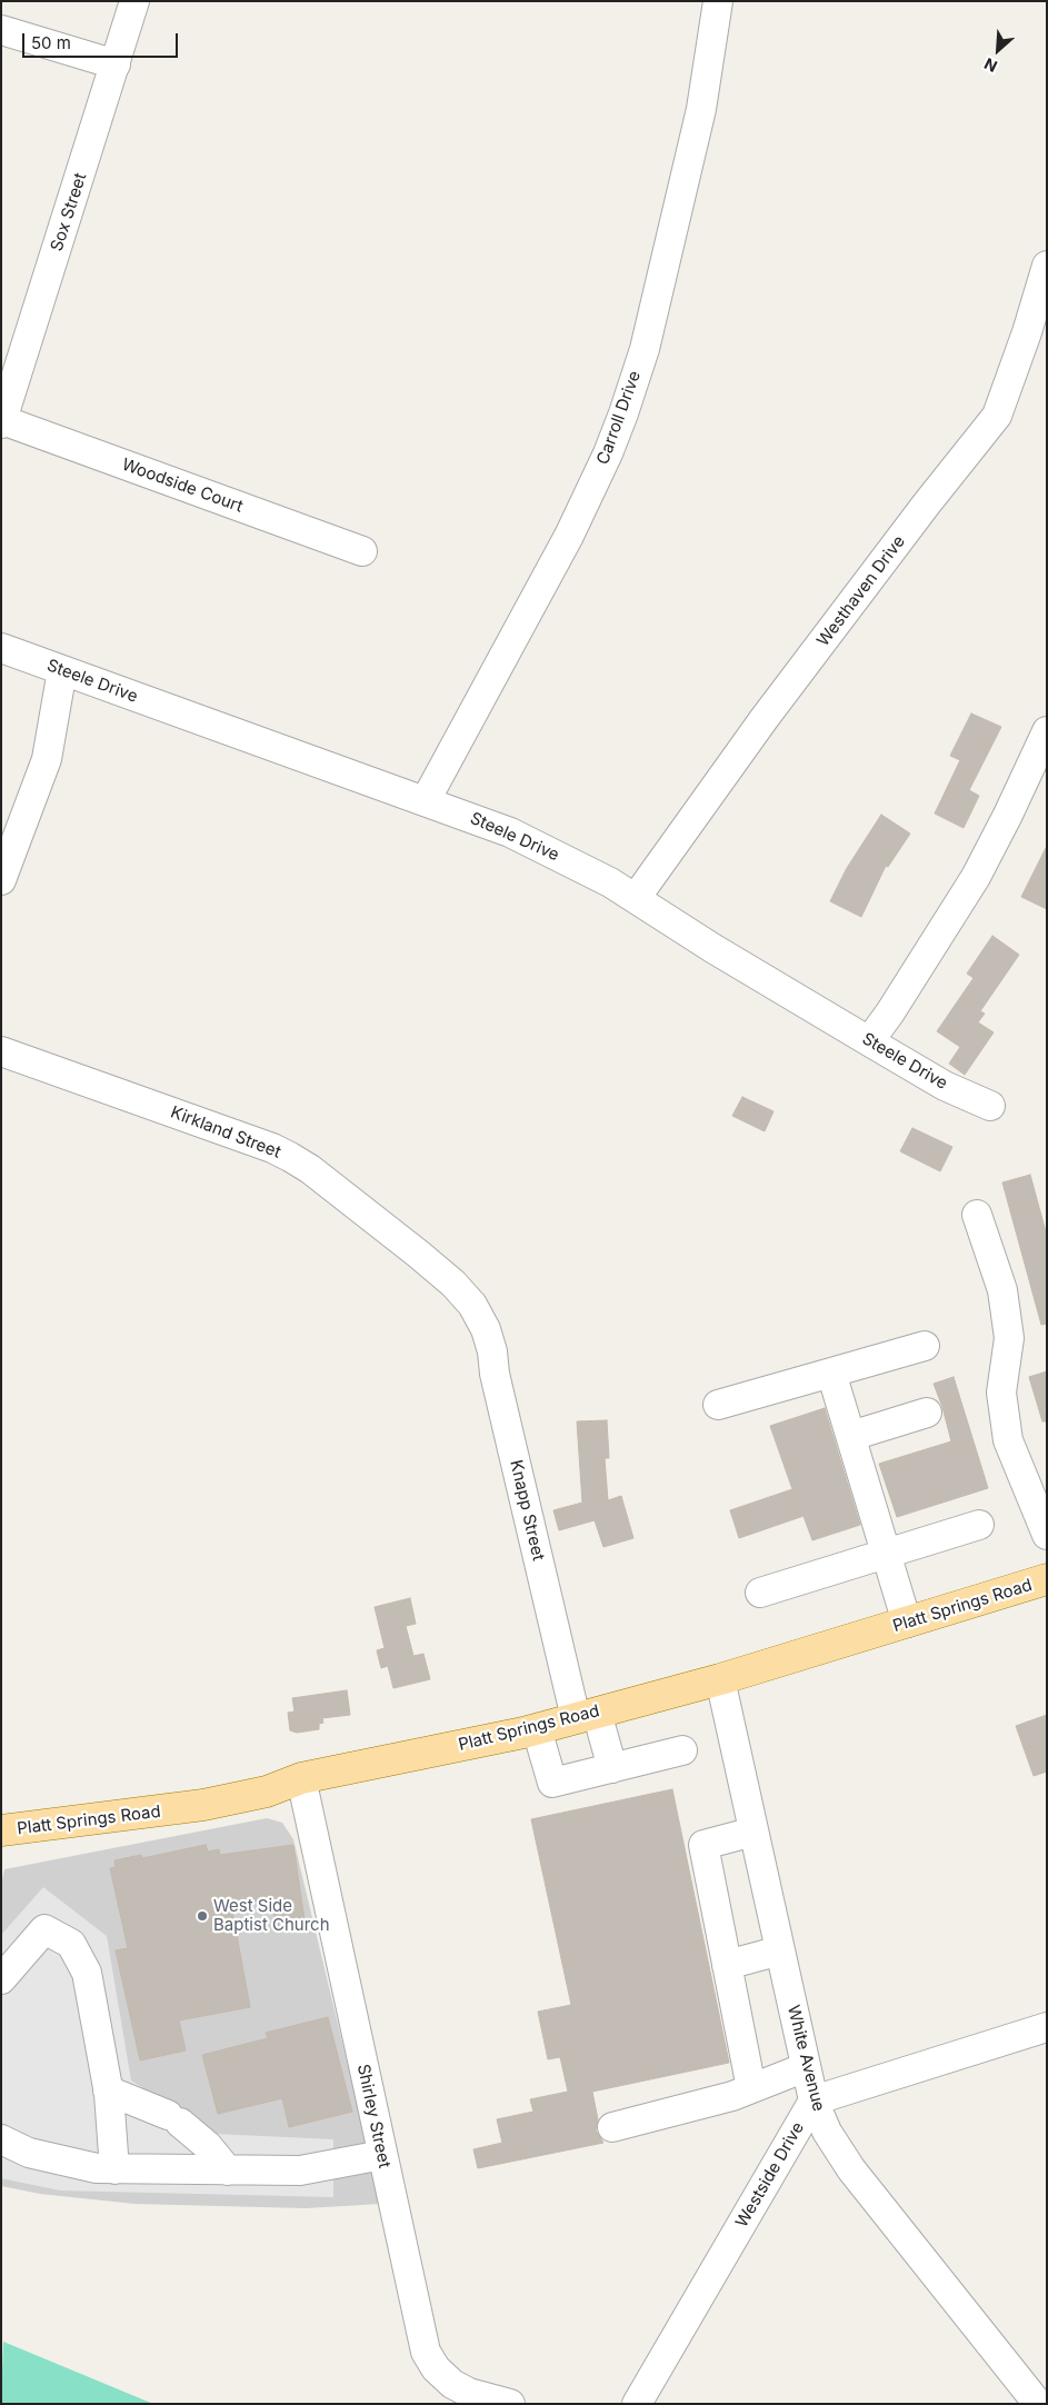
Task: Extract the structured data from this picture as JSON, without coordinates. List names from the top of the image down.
{
  "streets": {
    "main road": ["Platt Springs Road"],
    "street": [
      "Sox Street",
      "Carroll Drive",
      "Woodside Court",
      "Westhaven Drive",
      "Steele Drive",
      "Kirkland Street",
      "Knapp Street",
      "White Avenue",
      "Shirley Street",
      "Westside Drive"
    ]
  },
  "crossings": [
    ["Sox Street", "Woodside Court"],
    ["Carroll Drive", "Steele Drive"],
    ["Westhaven Drive", "Steele Drive"],
    ["Kirkland Street", "Knapp Street"],
    ["Knapp Street", "Platt Springs Road"],
    ["Platt Springs Road", "White Avenue"],
    ["Platt Springs Road", "Shirley Street"],
    ["White Avenue", "Westside Drive"]
  ],
  "places": ["West Side Baptist Church"],
  "scale_bar": "50 m",
  "north": "bottom left"
}
